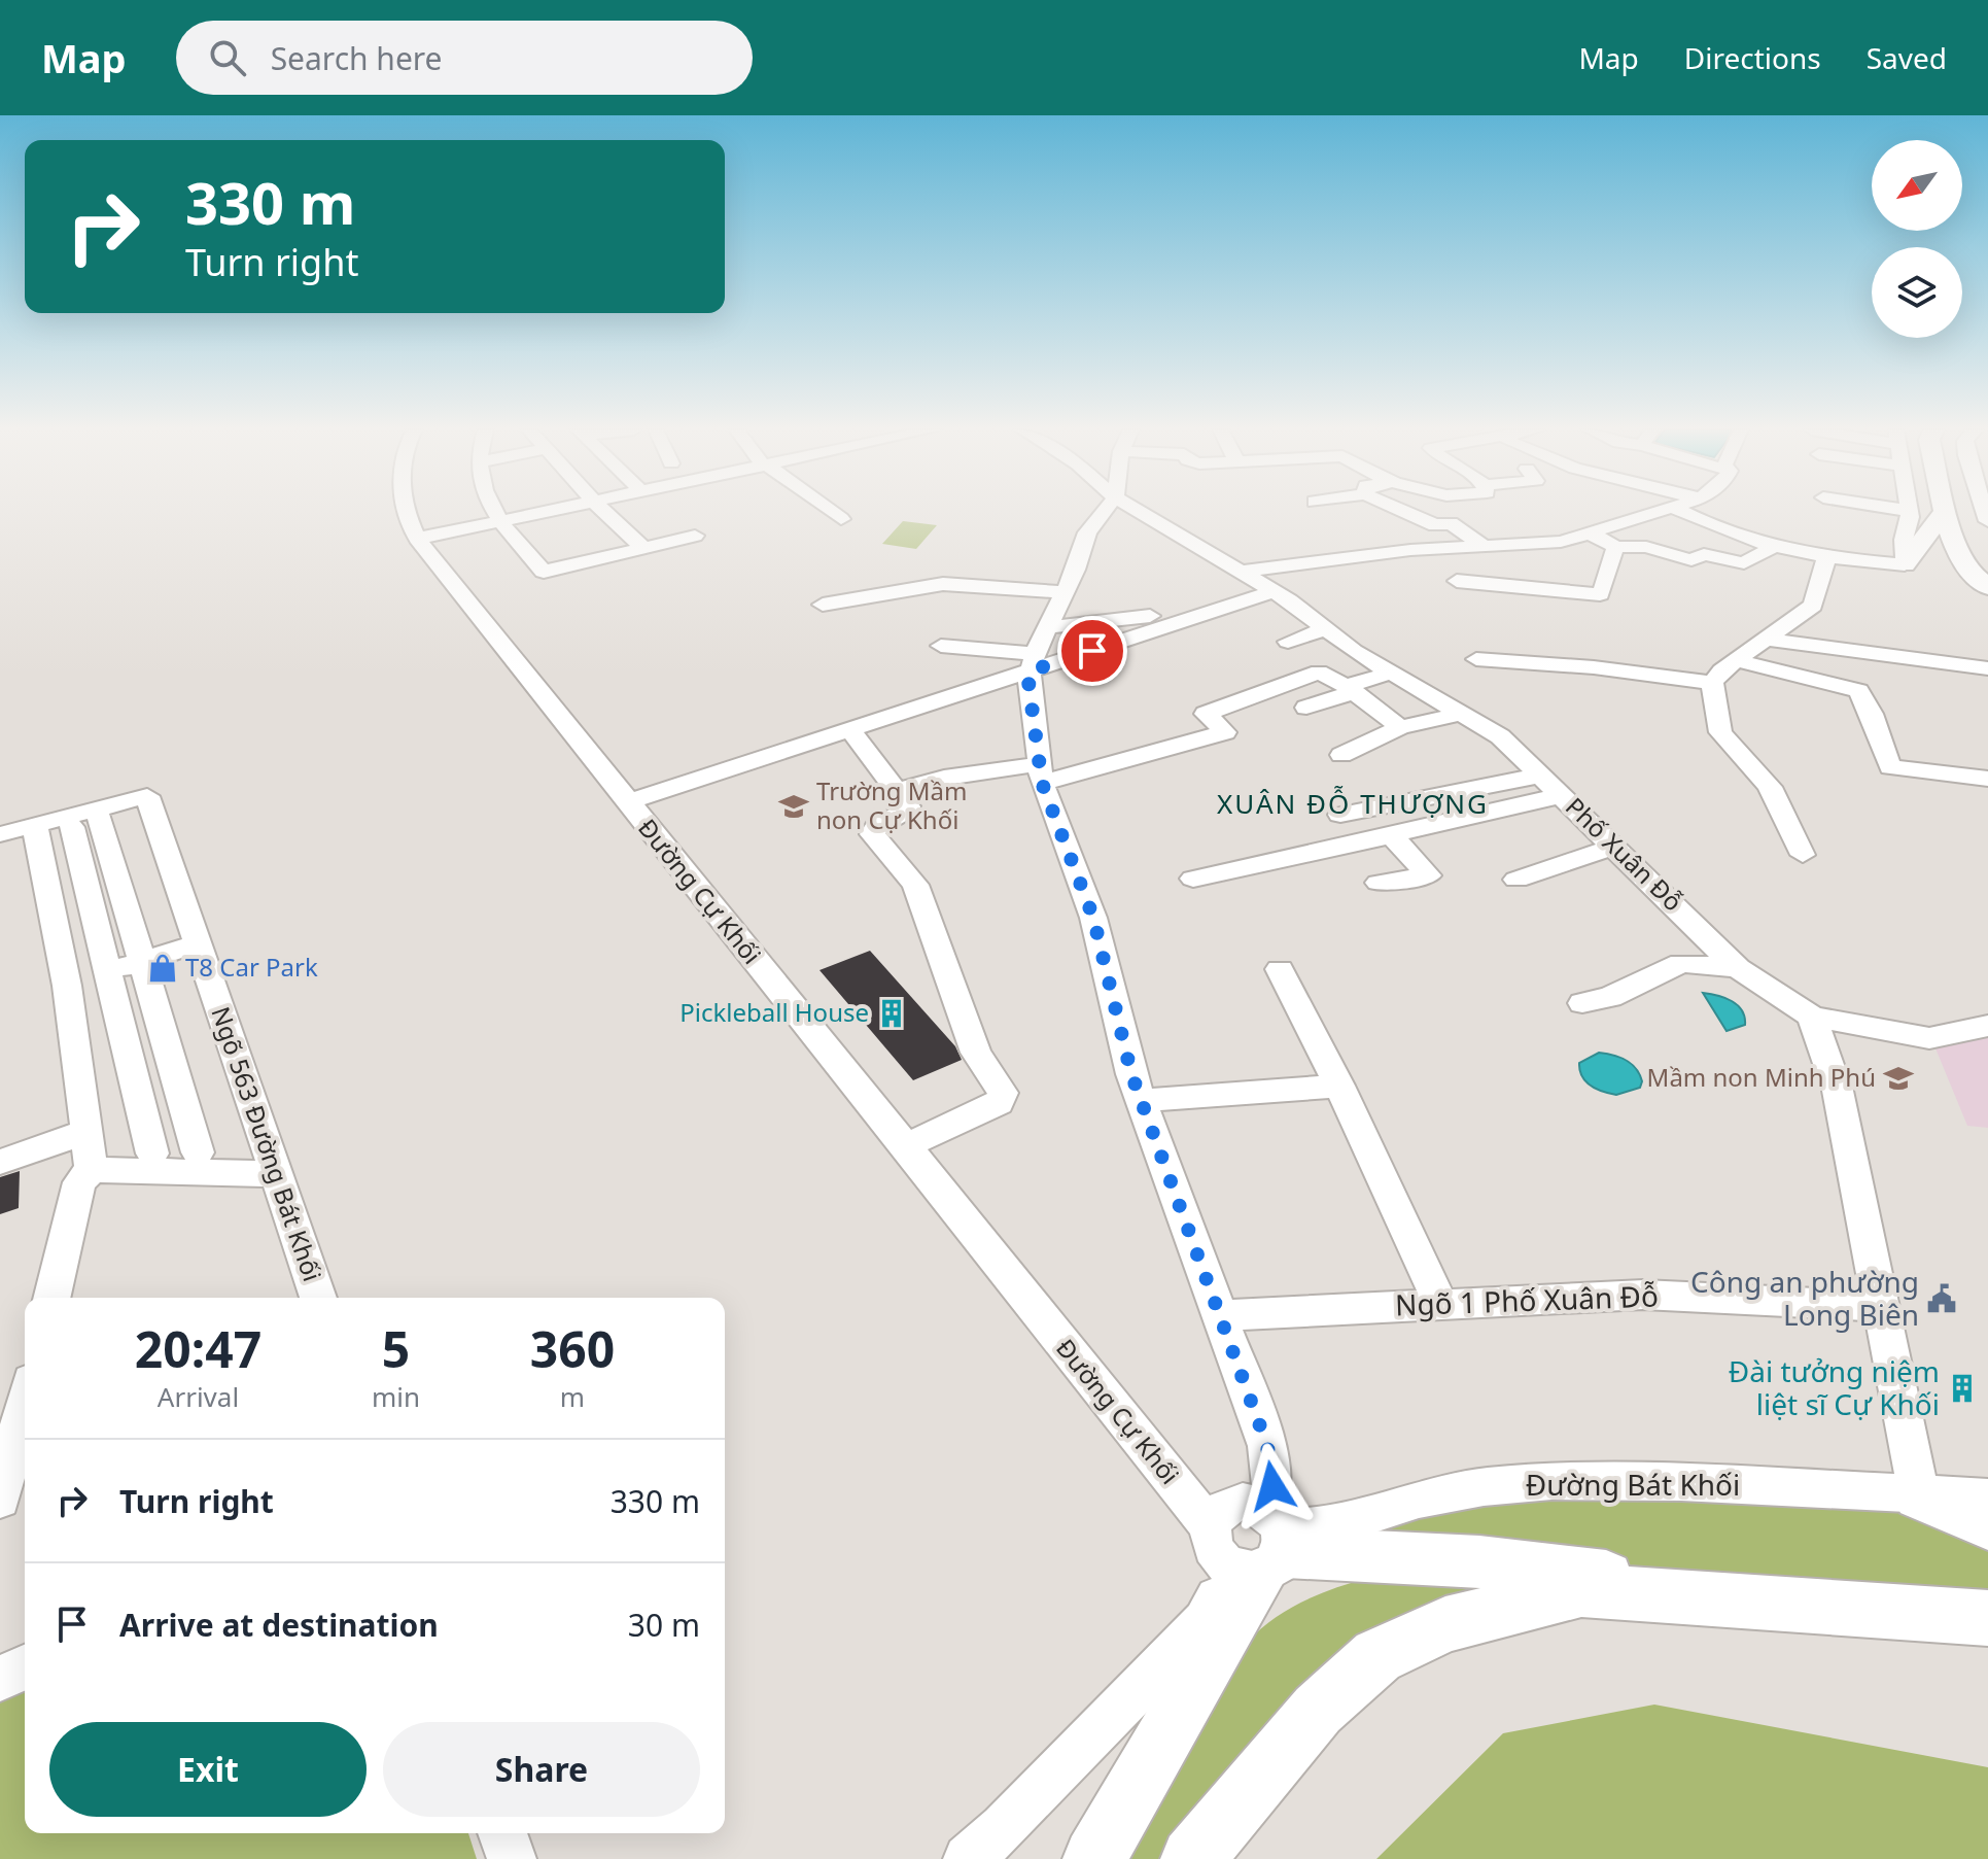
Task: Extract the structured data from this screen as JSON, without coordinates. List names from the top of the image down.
{
  "streets": {
    "street": [
      "Phố Xuân Đỗ",
      "Đường Cự Khối",
      "Ngõ 563 Đường Bát Khối",
      "Ngõ 1 Phố Xuân Đỗ",
      "Đường Bát Khối"
    ]
  },
  "crossings": [
    ["Đường Cự Khối", "Đường Bát Khối"]
  ],
  "districts": ["XUÂN ĐỖ THƯỢNG"],
  "places": {
    "school or university": ["Trường Mầm non Cự Khối", "Mầm non Minh Phú"],
    "shop": ["T8 Car Park"],
    "building": ["Pickleball House", "Đài tưởng niệm liệt sĩ Cự Khối"],
    "public building": ["Công an phường Long Biên"]
  },
  "north": "bottom left",
  "page": {
    "header": "Map",
    "search": "Search here",
    "nav": ["Map", "Directions", "Saved"],
    "turn": ["330 m", "Turn right"],
    "eta": [
      "20:47",
      "Arrival",
      "5",
      "min",
      "360",
      "m"
    ],
    "list": [
      {
        "name": "Turn right",
        "value": "330 m"
      },
      {
        "name": "Arrive at destination",
        "value": "30 m"
      }
    ],
    "buttons": ["Exit", "Share"]
  }
}
